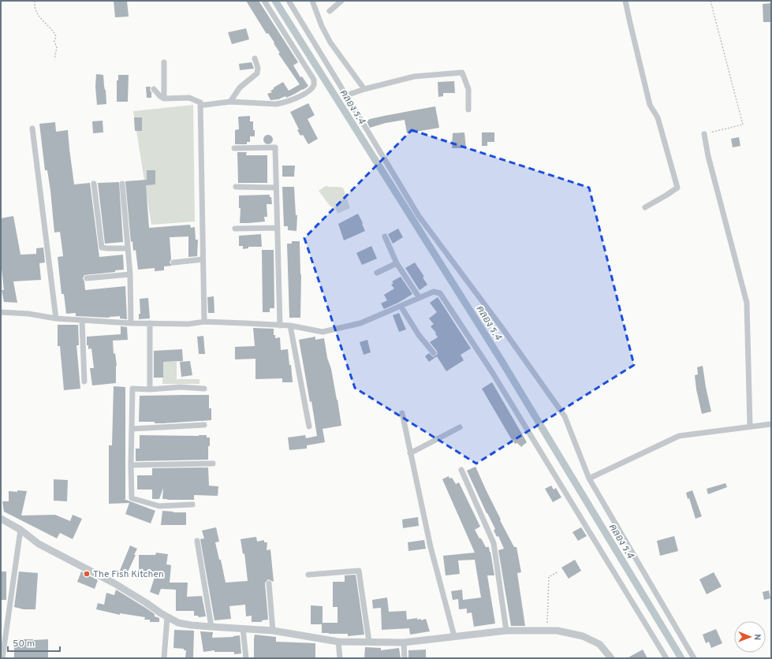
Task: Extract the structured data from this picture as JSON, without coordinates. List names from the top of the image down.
{
  "water": ["คลอง ร.4"],
  "places": ["The Fish Kitchen"],
  "scale_bar": "50 m",
  "north": "right"
}
